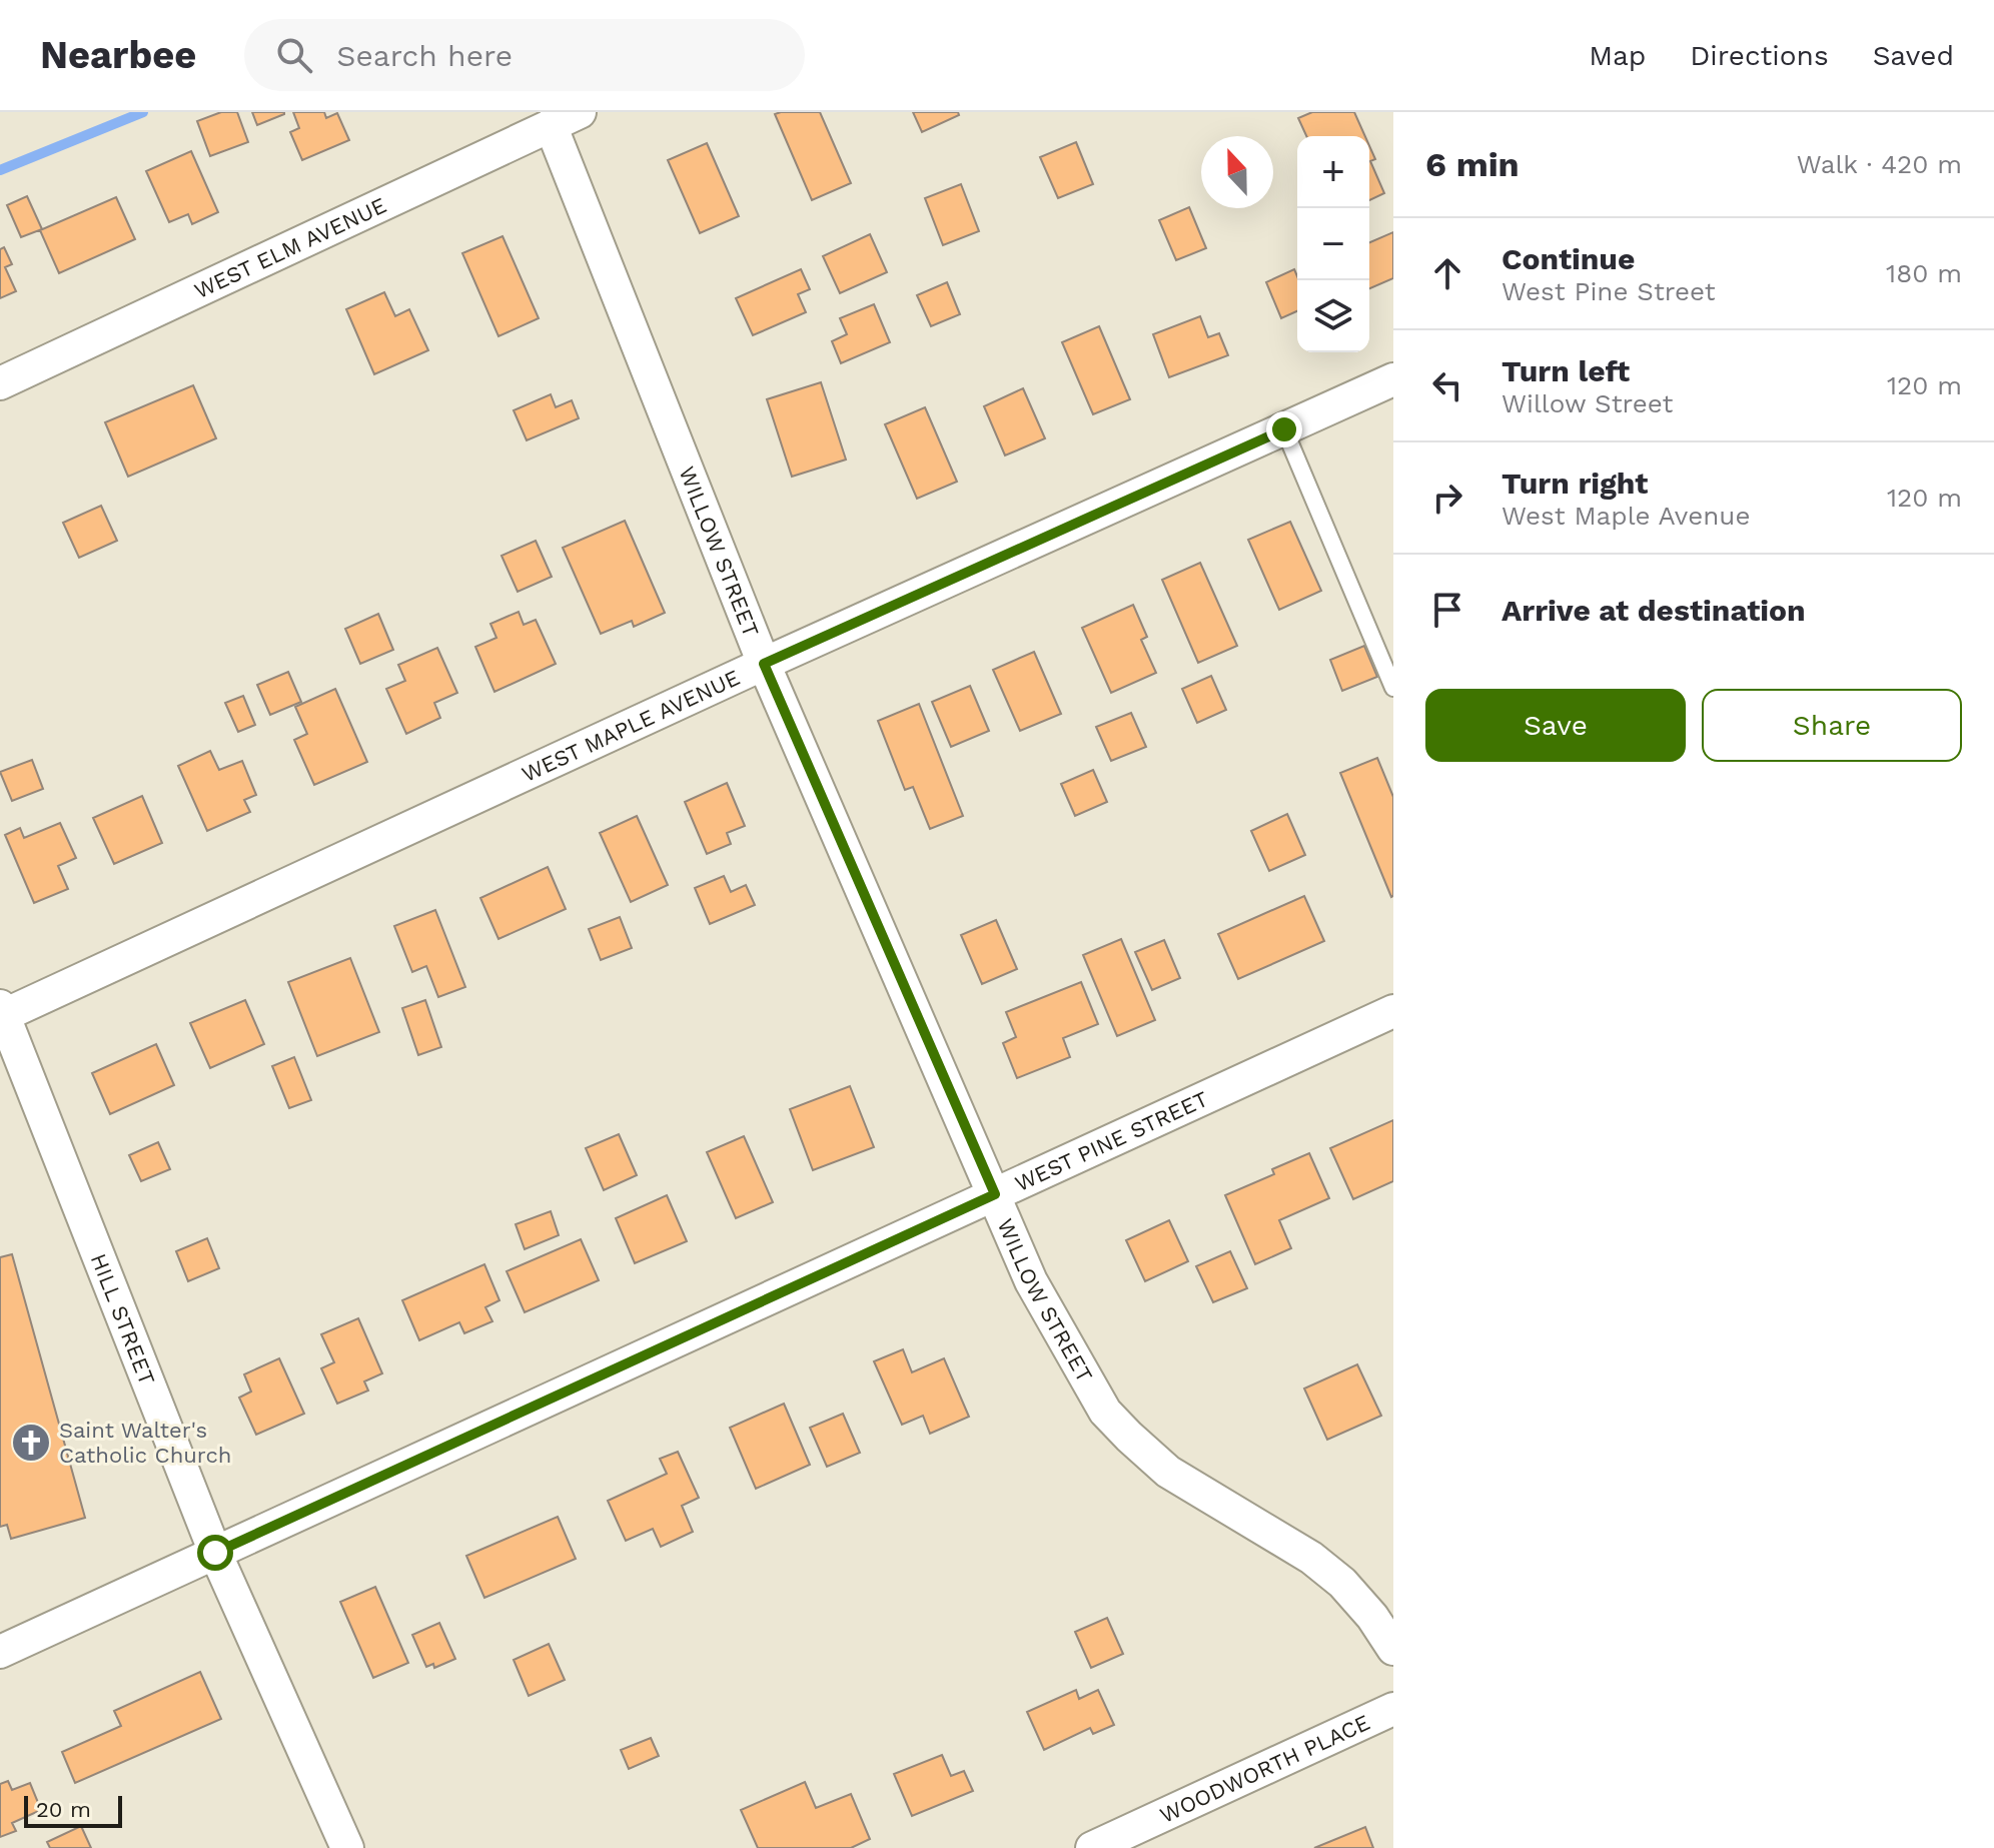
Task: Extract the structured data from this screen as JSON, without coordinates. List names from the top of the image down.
{
  "streets": {
    "street": [
      "WEST ELM AVENUE",
      "WILLOW STREET",
      "WEST MAPLE AVENUE",
      "WEST PINE STREET",
      "HILL STREET",
      "WOODWORTH PLACE"
    ]
  },
  "crossings": [
    ["WEST ELM AVENUE", "WILLOW STREET"],
    ["WILLOW STREET", "WEST MAPLE AVENUE"],
    ["WILLOW STREET", "WEST PINE STREET"],
    ["WEST MAPLE AVENUE", "HILL STREET"],
    ["WEST PINE STREET", "HILL STREET"]
  ],
  "places": {
    "church": ["Saint Walter's Catholic Church"]
  },
  "scale_bar": "20 m",
  "north": "top",
  "page": {
    "header": "Nearbee",
    "search": "Search here",
    "nav": ["Map", "Directions", "Saved"],
    "heading": ["6 min", "Walk · 420 m"],
    "map_buttons": ["+", "−"],
    "list": [
      ["Continue", "West Pine Street", "180 m"],
      ["Turn left", "Willow Street", "120 m"],
      ["Turn right", "West Maple Avenue", "120 m"],
      "Arrive at destination"
    ],
    "buttons": ["Save", "Share"],
    "scale": "20 m"
  }
}
